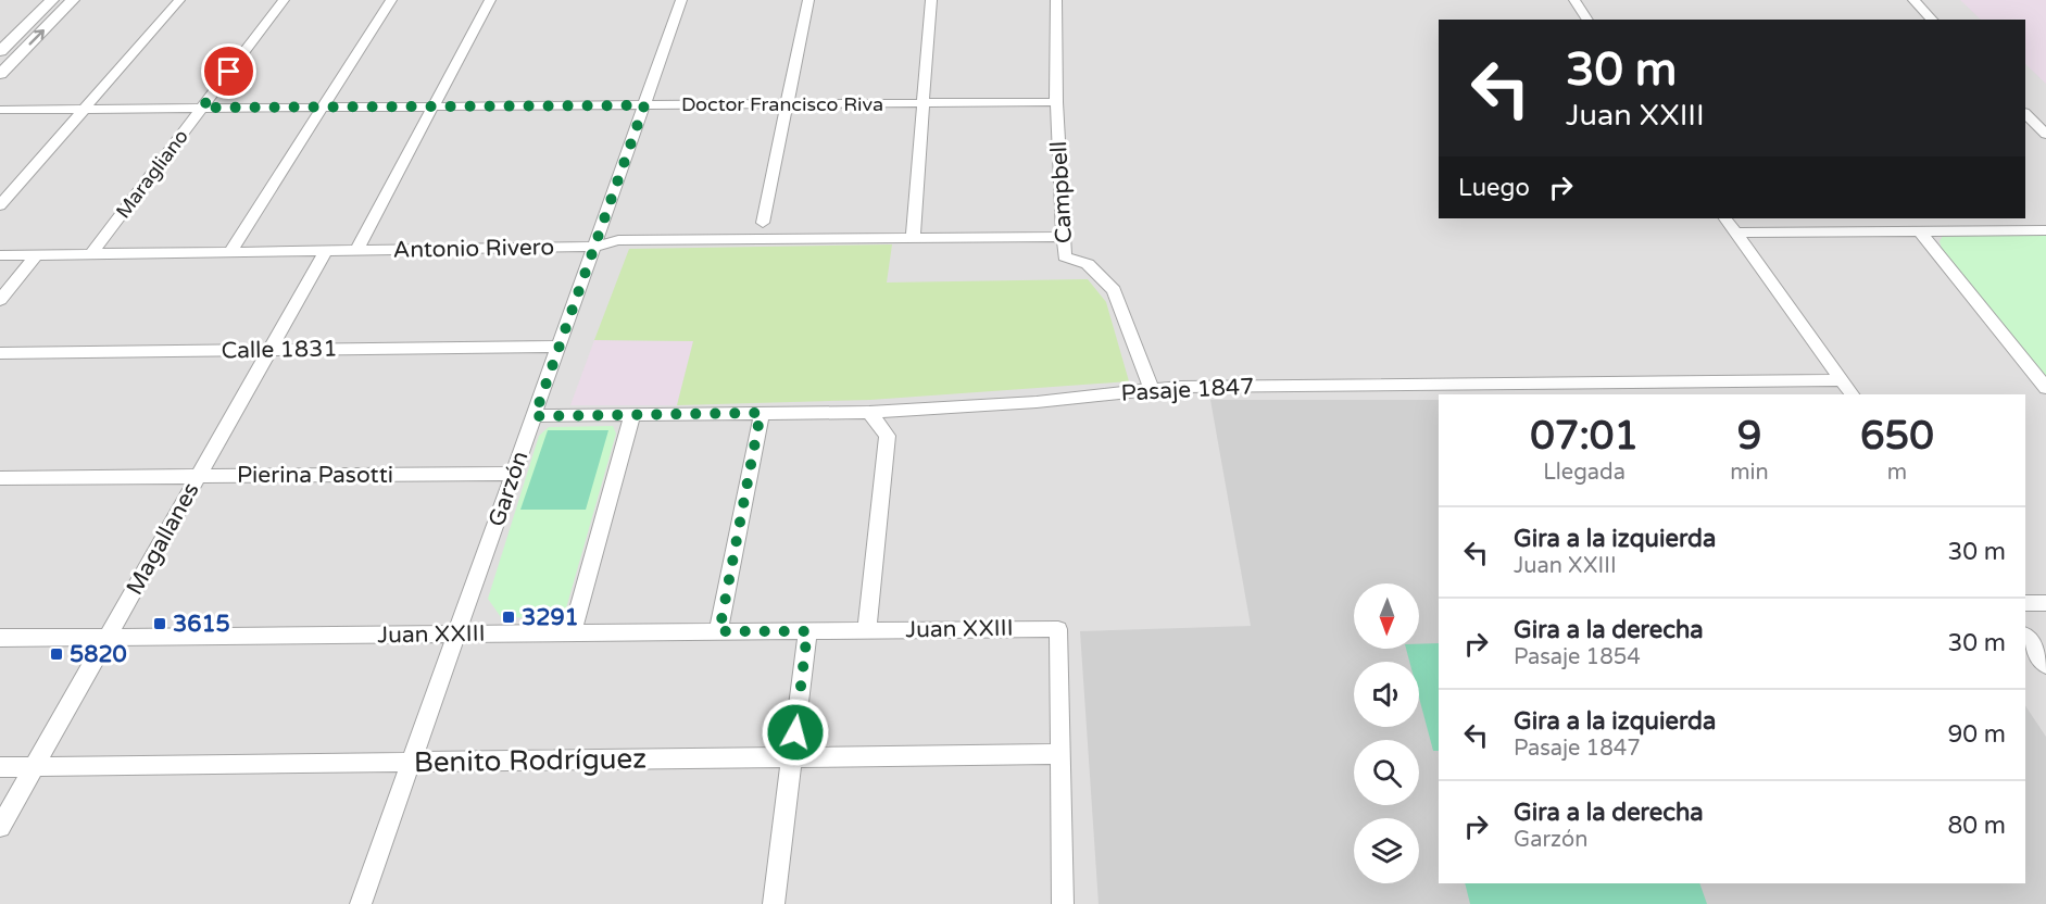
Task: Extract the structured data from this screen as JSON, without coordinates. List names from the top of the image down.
{
  "streets": {
    "street": [
      "Doctor Francisco Riva",
      "Maragliano",
      "Campbell",
      "Antonio Rivero",
      "Calle 1831",
      "Pasaje 1847",
      "Pierina Pasotti",
      "Garzón",
      "Magallanes",
      "Juan XXIII",
      "Benito Rodríguez"
    ]
  },
  "crossings": [
    ["Doctor Francisco Riva", "Maragliano"],
    ["Doctor Francisco Riva", "Campbell"],
    ["Doctor Francisco Riva", "Garzón"],
    ["Maragliano", "Antonio Rivero"],
    ["Campbell", "Antonio Rivero"],
    ["Campbell", "Pasaje 1847"],
    ["Antonio Rivero", "Garzón"],
    ["Antonio Rivero", "Magallanes"],
    ["Calle 1831", "Garzón"],
    ["Calle 1831", "Magallanes"],
    ["Pasaje 1847", "Garzón"],
    ["Pierina Pasotti", "Garzón"],
    ["Pierina Pasotti", "Magallanes"],
    ["Garzón", "Juan XXIII"],
    ["Garzón", "Benito Rodríguez"],
    ["Magallanes", "Juan XXIII"],
    ["Magallanes", "Benito Rodríguez"],
    ["Juan XXIII", "Benito Rodríguez"]
  ],
  "places": {
    "transit": ["3291", "3615", "5820"]
  },
  "north": "bottom",
  "page": {
    "turn": ["30 m", "Juan XXIII"],
    "then": "Luego",
    "eta": [
      "07:01",
      "Llegada",
      "9",
      "min",
      "650",
      "m"
    ],
    "list": [
      {
        "name": "Gira a la izquierda",
        "note": "Juan XXIII",
        "value": "30 m"
      },
      {
        "name": "Gira a la derecha",
        "note": "Pasaje 1854",
        "value": "30 m"
      },
      {
        "name": "Gira a la izquierda",
        "note": "Pasaje 1847",
        "value": "90 m"
      },
      {
        "name": "Gira a la derecha",
        "note": "Garzón",
        "value": "80 m"
      }
    ]
  }
}
